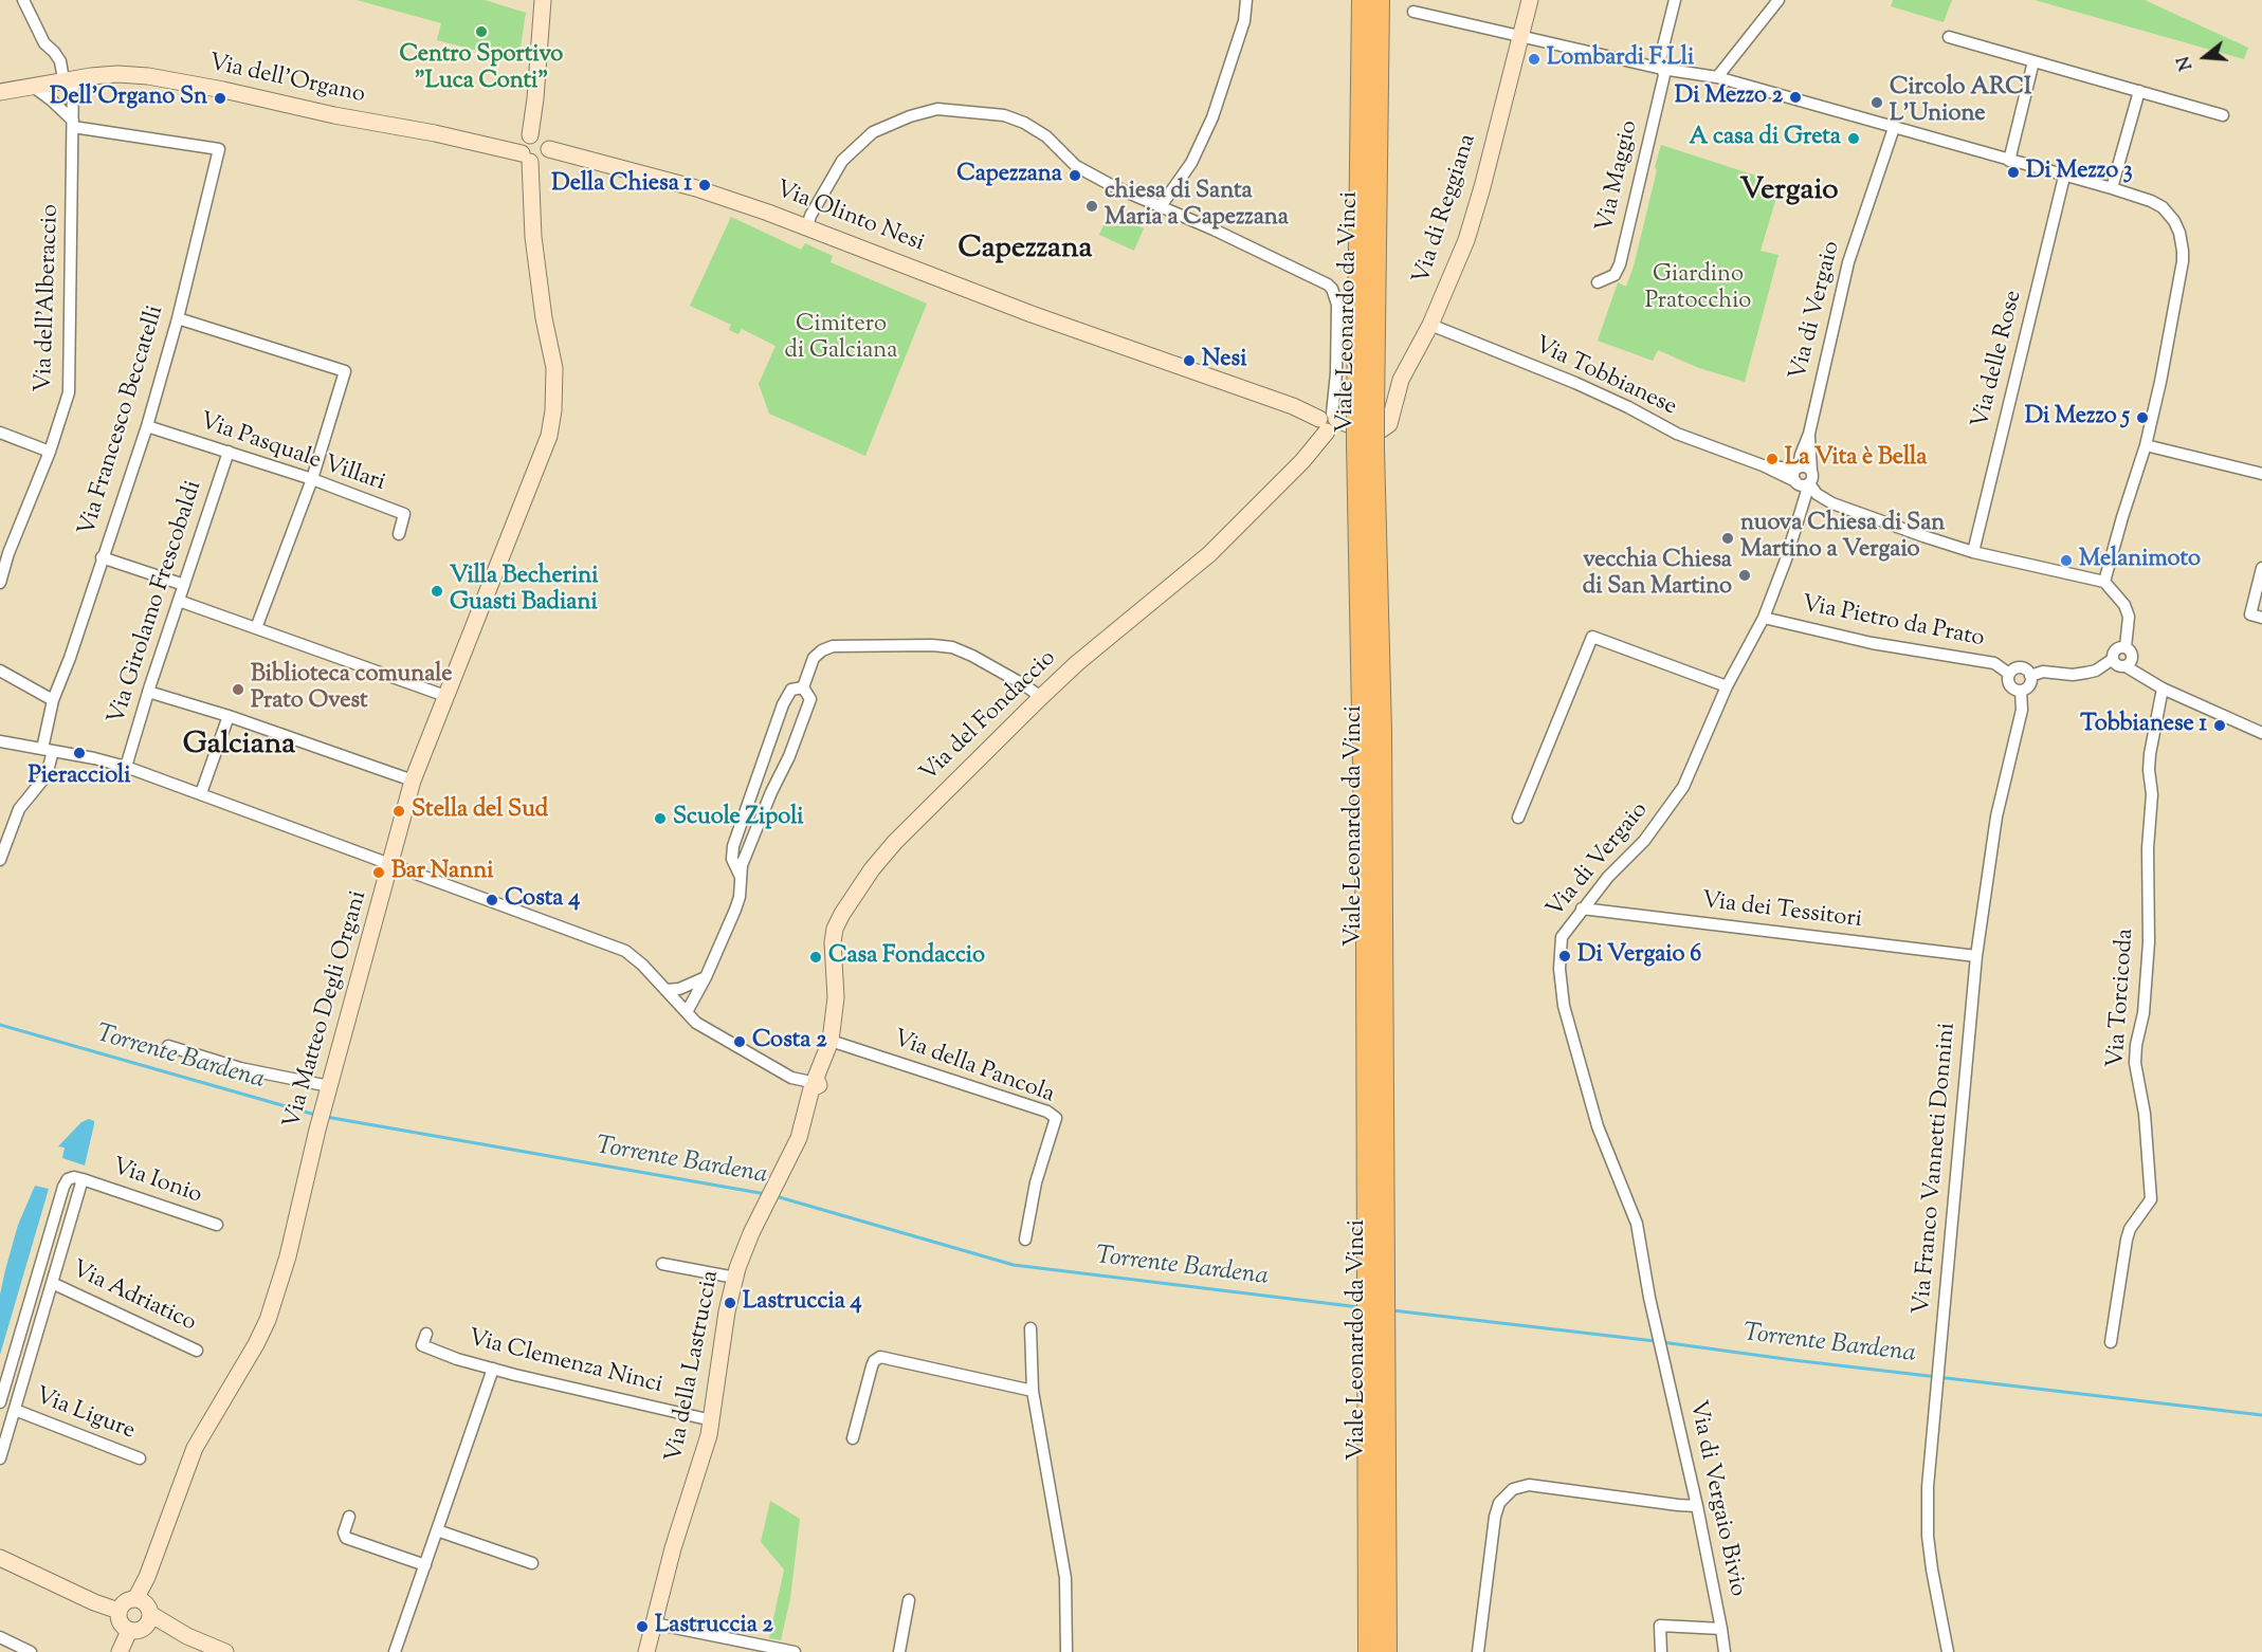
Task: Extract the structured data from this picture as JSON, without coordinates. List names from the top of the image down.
{
  "streets": {
    "highway": ["Viale Leonardo da Vinci"],
    "street": [
      "Via dell'Organo",
      "Via Maggio",
      "Via di Reggiana",
      "Via Olinto Nesi",
      "Via dell'Alberaccio",
      "Via di Vergaio",
      "Via delle Rose",
      "Via Tobbianese",
      "Via Francesco Beccatelli",
      "Via Pasquale Villari",
      "Via Girolamo Frescobaldi",
      "Via Pietro da Prato",
      "Via del Fondaccio",
      "Via dei Tessitori",
      "Via Torcicoda",
      "Via Matteo Degli Organi",
      "Via della Pancola",
      "Via Franco Vannetti Donnini",
      "Via Ionio",
      "Via Adriatico",
      "Via Clemenza Ninci",
      "Via della Lastruccia",
      "Via Ligure",
      "Via di Vergaio Bivio"
    ]
  },
  "crossings": [
    ["Via dell'Organo", "Via Olinto Nesi"],
    ["Via dell'Organo", "Via dell'Alberaccio"],
    ["Via dell'Organo", "Via Matteo Degli Organi"],
    ["Via di Reggiana", "Via Olinto Nesi"],
    ["Via di Reggiana", "Viale Leonardo da Vinci"],
    ["Via di Reggiana", "Via Tobbianese"],
    ["Via di Reggiana", "Via del Fondaccio"],
    ["Via Olinto Nesi", "Viale Leonardo da Vinci"],
    ["Via Olinto Nesi", "Via del Fondaccio"],
    ["Via Olinto Nesi", "Via Matteo Degli Organi"],
    ["Via dell'Alberaccio", "Via Francesco Beccatelli"],
    ["Via di Vergaio", "Via Tobbianese"],
    ["Via di Vergaio", "Via Pietro da Prato"],
    ["Via di Vergaio", "Via dei Tessitori"],
    ["Via di Vergaio", "Via di Vergaio Bivio"],
    ["Viale Leonardo da Vinci", "Via del Fondaccio"],
    ["Via Francesco Beccatelli", "Via Pasquale Villari"],
    ["Via Pasquale Villari", "Via Girolamo Frescobaldi"],
    ["Via Pietro da Prato", "Via Franco Vannetti Donnini"],
    ["Via del Fondaccio", "Via della Pancola"],
    ["Via del Fondaccio", "Via della Lastruccia"],
    ["Via dei Tessitori", "Via Franco Vannetti Donnini"],
    ["Via Clemenza Ninci", "Via della Lastruccia"]
  ],
  "districts": ["Vergaio", "Capezzana", "Galciana"],
  "water": ["Torrente Bardena"],
  "parks": ["Giardino Pratocchio", "Cimitero di Galciana"],
  "places": [
    "Centro Sportivo \"Luca Conti\"",
    "Lombardi F.Lli",
    "Di Mezzo 2",
    "Dell'Organo Sn",
    "Circolo ARCI L'Unione",
    "A casa di Greta",
    "Di Mezzo 3",
    "Capezzana",
    "Della Chiesa 1",
    "chiesa di Santa Maria a Capezzana",
    "Nesi",
    "Di Mezzo 5",
    "La Vita è Bella",
    "nuova Chiesa di San Martino a Vergaio",
    "Melanimoto",
    "vecchia Chiesa di San Martino",
    "Villa Becherini Guasti Badiani",
    "Biblioteca comunale Prato Ovest",
    "Tobbianese 1",
    "Pieraccioli",
    "Stella del Sud",
    "Scuole Zipoli",
    "Bar Nanni",
    "Costa 4",
    "Di Vergaio 6",
    "Casa Fondaccio",
    "Costa 2",
    "Lastruccia 4",
    "Lastruccia 2"
  ],
  "north": "left"
}
